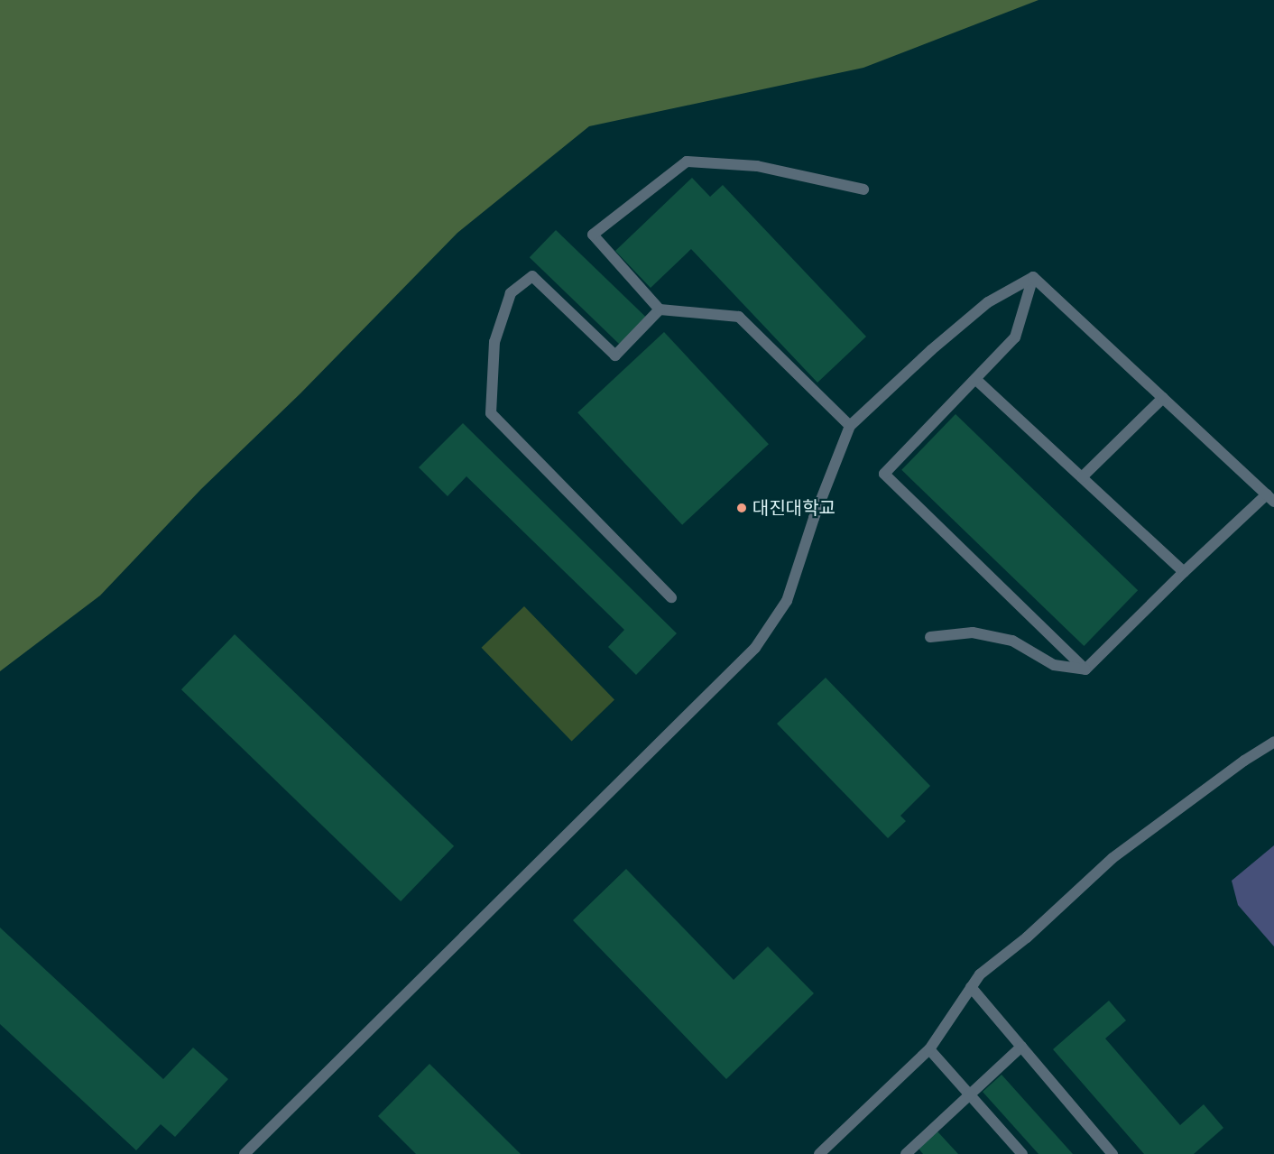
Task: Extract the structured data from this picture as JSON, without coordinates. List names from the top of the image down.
{
  "places": ["대진대학교"]
}
